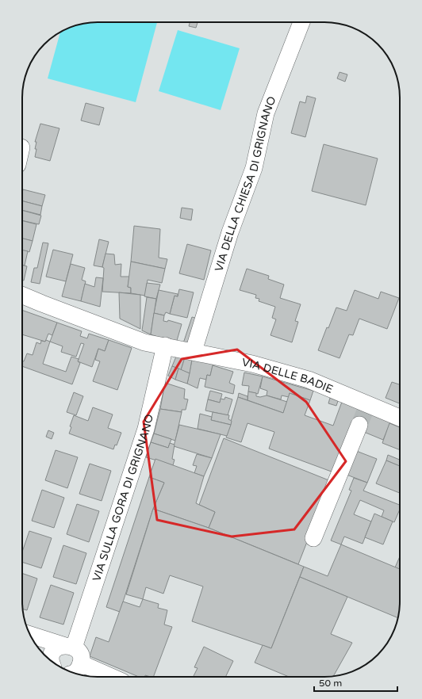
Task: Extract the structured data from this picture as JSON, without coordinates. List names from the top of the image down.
{
  "streets": {
    "street": ["VIA DELLA CHIESA DI GRIGNANO", "VIA DELLE BADIE", "VIA SULLA GORA DI GRIGNANO"]
  },
  "crossings": [
    ["VIA DELLA CHIESA DI GRIGNANO", "VIA DELLE BADIE"],
    ["VIA DELLE BADIE", "VIA SULLA GORA DI GRIGNANO"]
  ],
  "scale_bar": "50 m"
}
